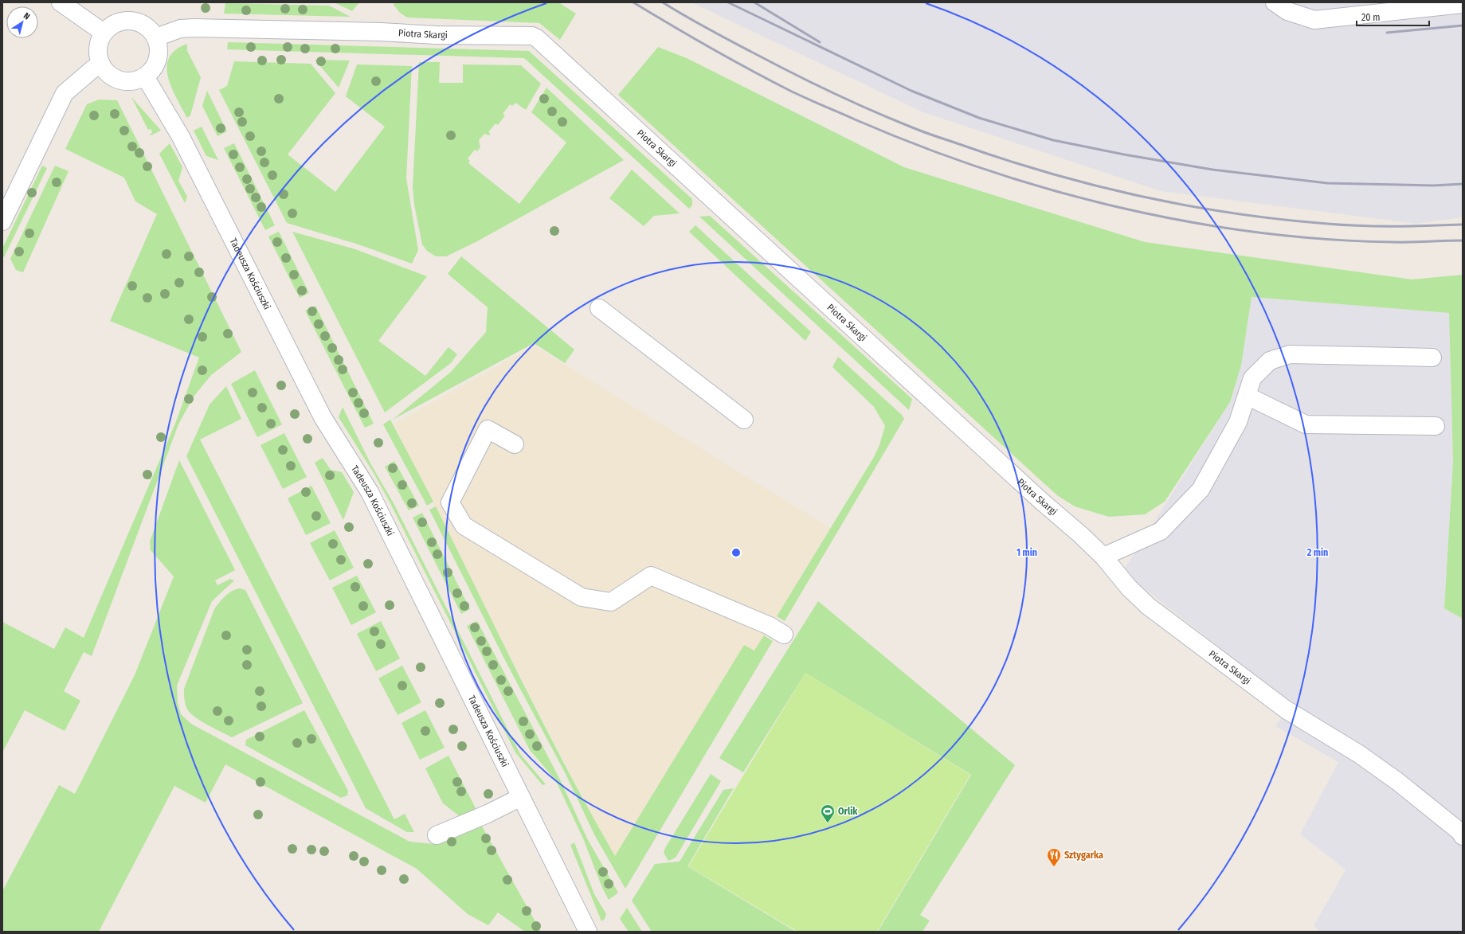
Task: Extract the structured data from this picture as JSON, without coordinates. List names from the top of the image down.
{
  "streets": {
    "street": ["Piotra Skargi", "Tadeusza Kościuszki"]
  },
  "crossings": [
    ["Piotra Skargi", "Tadeusza Kościuszki"]
  ],
  "places": {
    "sports": ["Orlik"],
    "restaurant": ["Sztygarka"]
  },
  "scale_bar": "20 m",
  "north": "top right",
  "rings": ["1 min", "2 min"]
}
